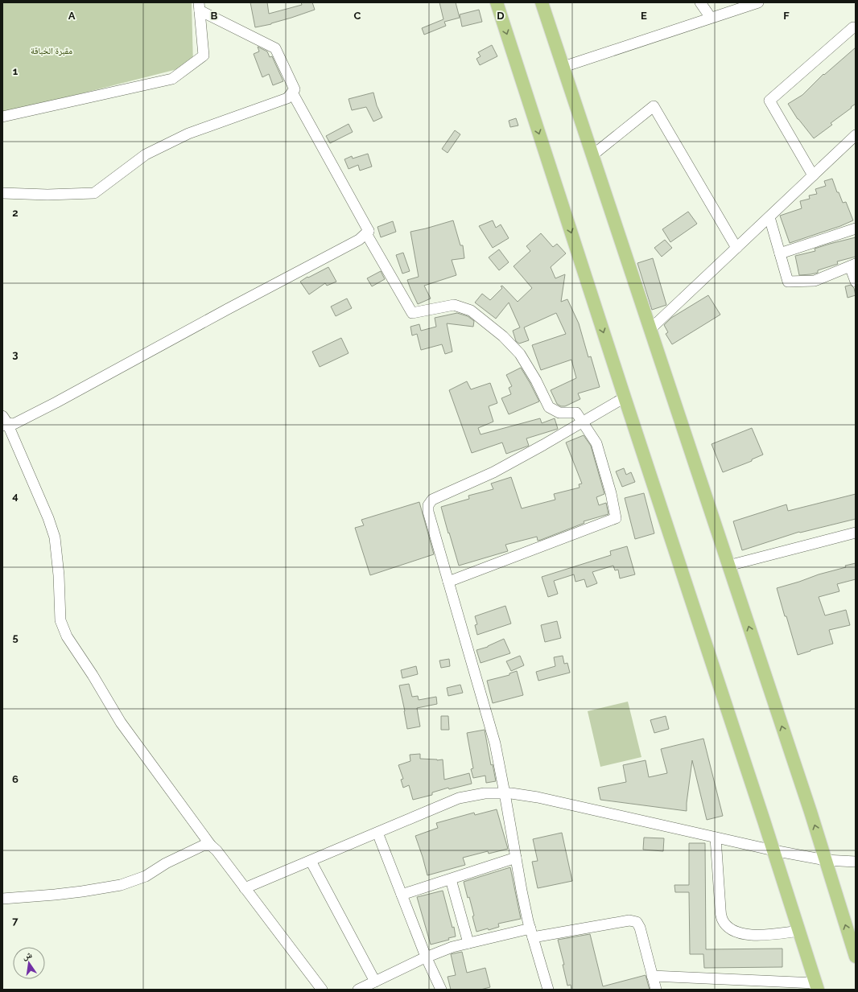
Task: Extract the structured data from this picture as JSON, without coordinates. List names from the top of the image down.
{
  "parks": ["مقبرة الخباقة"],
  "north": "top",
  "grid": {
    "columns": [
      "A",
      "B",
      "C",
      "D",
      "E",
      "F"
    ],
    "rows": [
      "1",
      "2",
      "3",
      "4",
      "5",
      "6",
      "7"
    ]
  }
}
